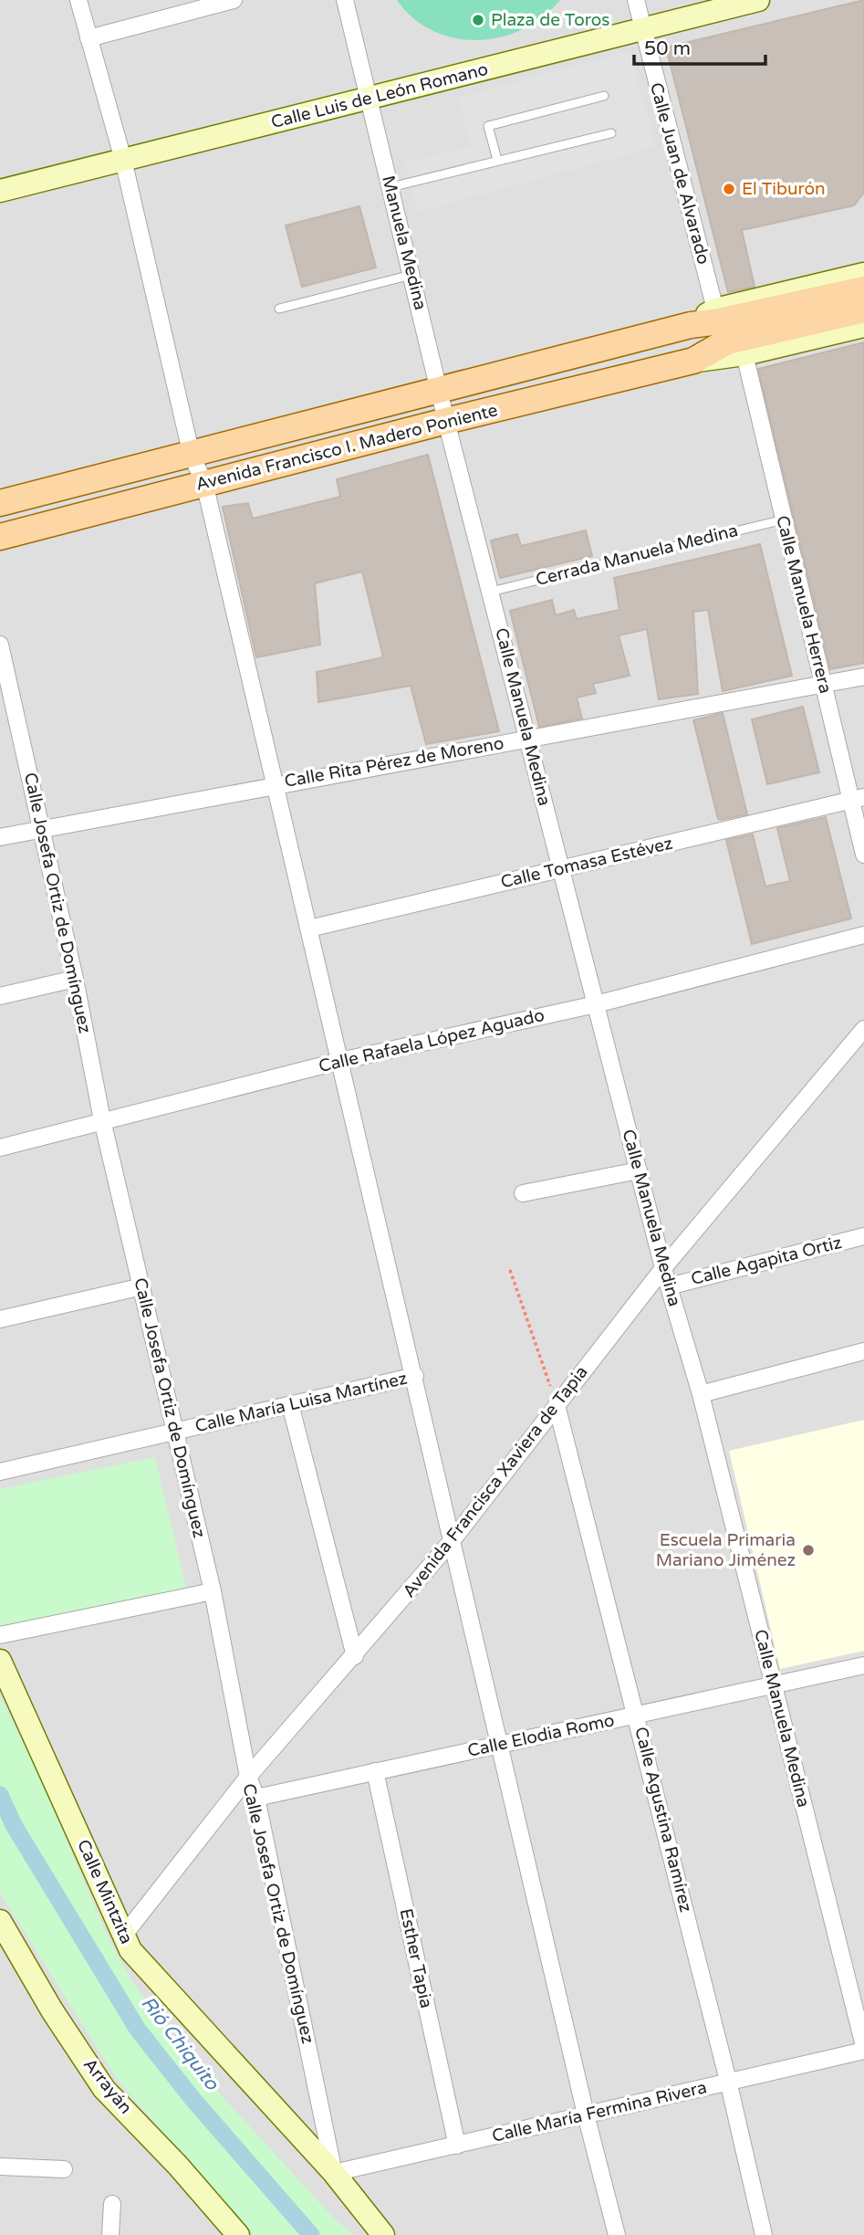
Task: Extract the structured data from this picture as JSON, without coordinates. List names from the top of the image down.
{
  "streets": {
    "main road": ["Avenida Francisco I. Madero Poniente"],
    "street": [
      "Calle Luis de León Romano",
      "Calle Juan de Alvarado",
      "Manuela Medina",
      "Calle Manuela Herrera",
      "Calle Manuela Medina",
      "Calle Rita Pérez de Moreno",
      "Calle Tomasa Estévez",
      "Calle Josefa Ortiz de Domínguez",
      "Calle Rafaela López Aguado",
      "Calle Agapita Ortiz",
      "Calle María Luisa Martínez",
      "Avenida Francisca Xaviera de Tapia",
      "Calle Elodia Romo",
      "Calle Agustina Ramírez",
      "Calle Mintzita",
      "Esther Tapia",
      "Arrayán",
      "Calle María Fermina Rivera"
    ],
    "lane": ["Cerrada Manuela Medina"]
  },
  "crossings": [
    ["Calle Luis de León Romano", "Calle Juan de Alvarado"],
    ["Calle Luis de León Romano", "Manuela Medina"],
    ["Calle Juan de Alvarado", "Avenida Francisco I. Madero Poniente"],
    ["Manuela Medina", "Avenida Francisco I. Madero Poniente"],
    ["Manuela Medina", "Calle Manuela Medina"],
    ["Avenida Francisco I. Madero Poniente", "Calle Manuela Herrera"],
    ["Avenida Francisco I. Madero Poniente", "Calle Manuela Medina"],
    ["Cerrada Manuela Medina", "Calle Manuela Herrera"],
    ["Cerrada Manuela Medina", "Calle Manuela Medina"],
    ["Calle Manuela Herrera", "Calle Rita Pérez de Moreno"],
    ["Calle Manuela Herrera", "Calle Tomasa Estévez"],
    ["Calle Manuela Medina", "Calle Rita Pérez de Moreno"],
    ["Calle Manuela Medina", "Calle Tomasa Estévez"],
    ["Calle Manuela Medina", "Calle Rafaela López Aguado"],
    ["Calle Manuela Medina", "Calle Agapita Ortiz"],
    ["Calle Manuela Medina", "Avenida Francisca Xaviera de Tapia"],
    ["Calle Manuela Medina", "Calle Elodia Romo"],
    ["Calle Manuela Medina", "Calle María Fermina Rivera"],
    ["Calle Rita Pérez de Moreno", "Calle Josefa Ortiz de Domínguez"],
    ["Calle Josefa Ortiz de Domínguez", "Calle Rafaela López Aguado"],
    ["Calle Josefa Ortiz de Domínguez", "Calle María Luisa Martínez"],
    ["Calle Josefa Ortiz de Domínguez", "Avenida Francisca Xaviera de Tapia"],
    ["Calle Josefa Ortiz de Domínguez", "Calle Elodia Romo"],
    ["Calle Josefa Ortiz de Domínguez", "Calle Mintzita"],
    ["Calle Josefa Ortiz de Domínguez", "Calle María Fermina Rivera"],
    ["Avenida Francisca Xaviera de Tapia", "Calle Agustina Ramírez"],
    ["Avenida Francisca Xaviera de Tapia", "Calle Mintzita"],
    ["Calle Elodia Romo", "Calle Agustina Ramírez"],
    ["Calle Elodia Romo", "Esther Tapia"],
    ["Calle Agustina Ramírez", "Calle María Fermina Rivera"],
    ["Calle Mintzita", "Calle María Fermina Rivera"],
    ["Esther Tapia", "Calle María Fermina Rivera"]
  ],
  "water": ["Rió Chiquito"],
  "places": ["Plaza de Toros", "El Tiburón", "Escuela Primaria Mariano Jiménez"],
  "scale_bar": "50 m"
}
